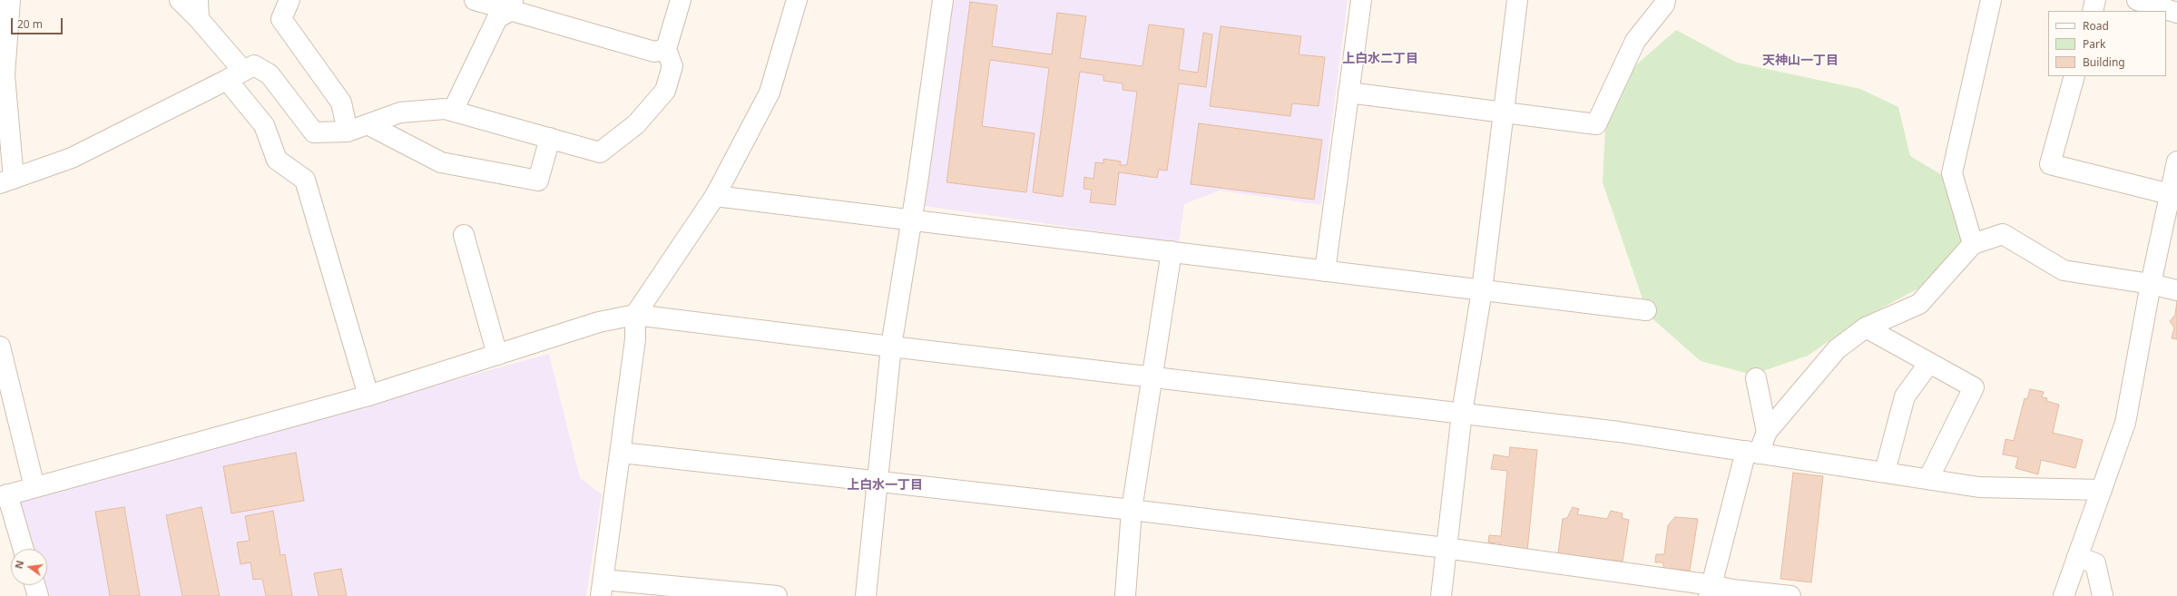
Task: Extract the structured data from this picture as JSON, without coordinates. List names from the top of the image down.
{
  "districts": ["上白水二丁目", "天神山一丁目", "上白水一丁目"],
  "legend": ["Road", "Park", "Building"],
  "scale_bar": "20 m",
  "north": "left"
}
